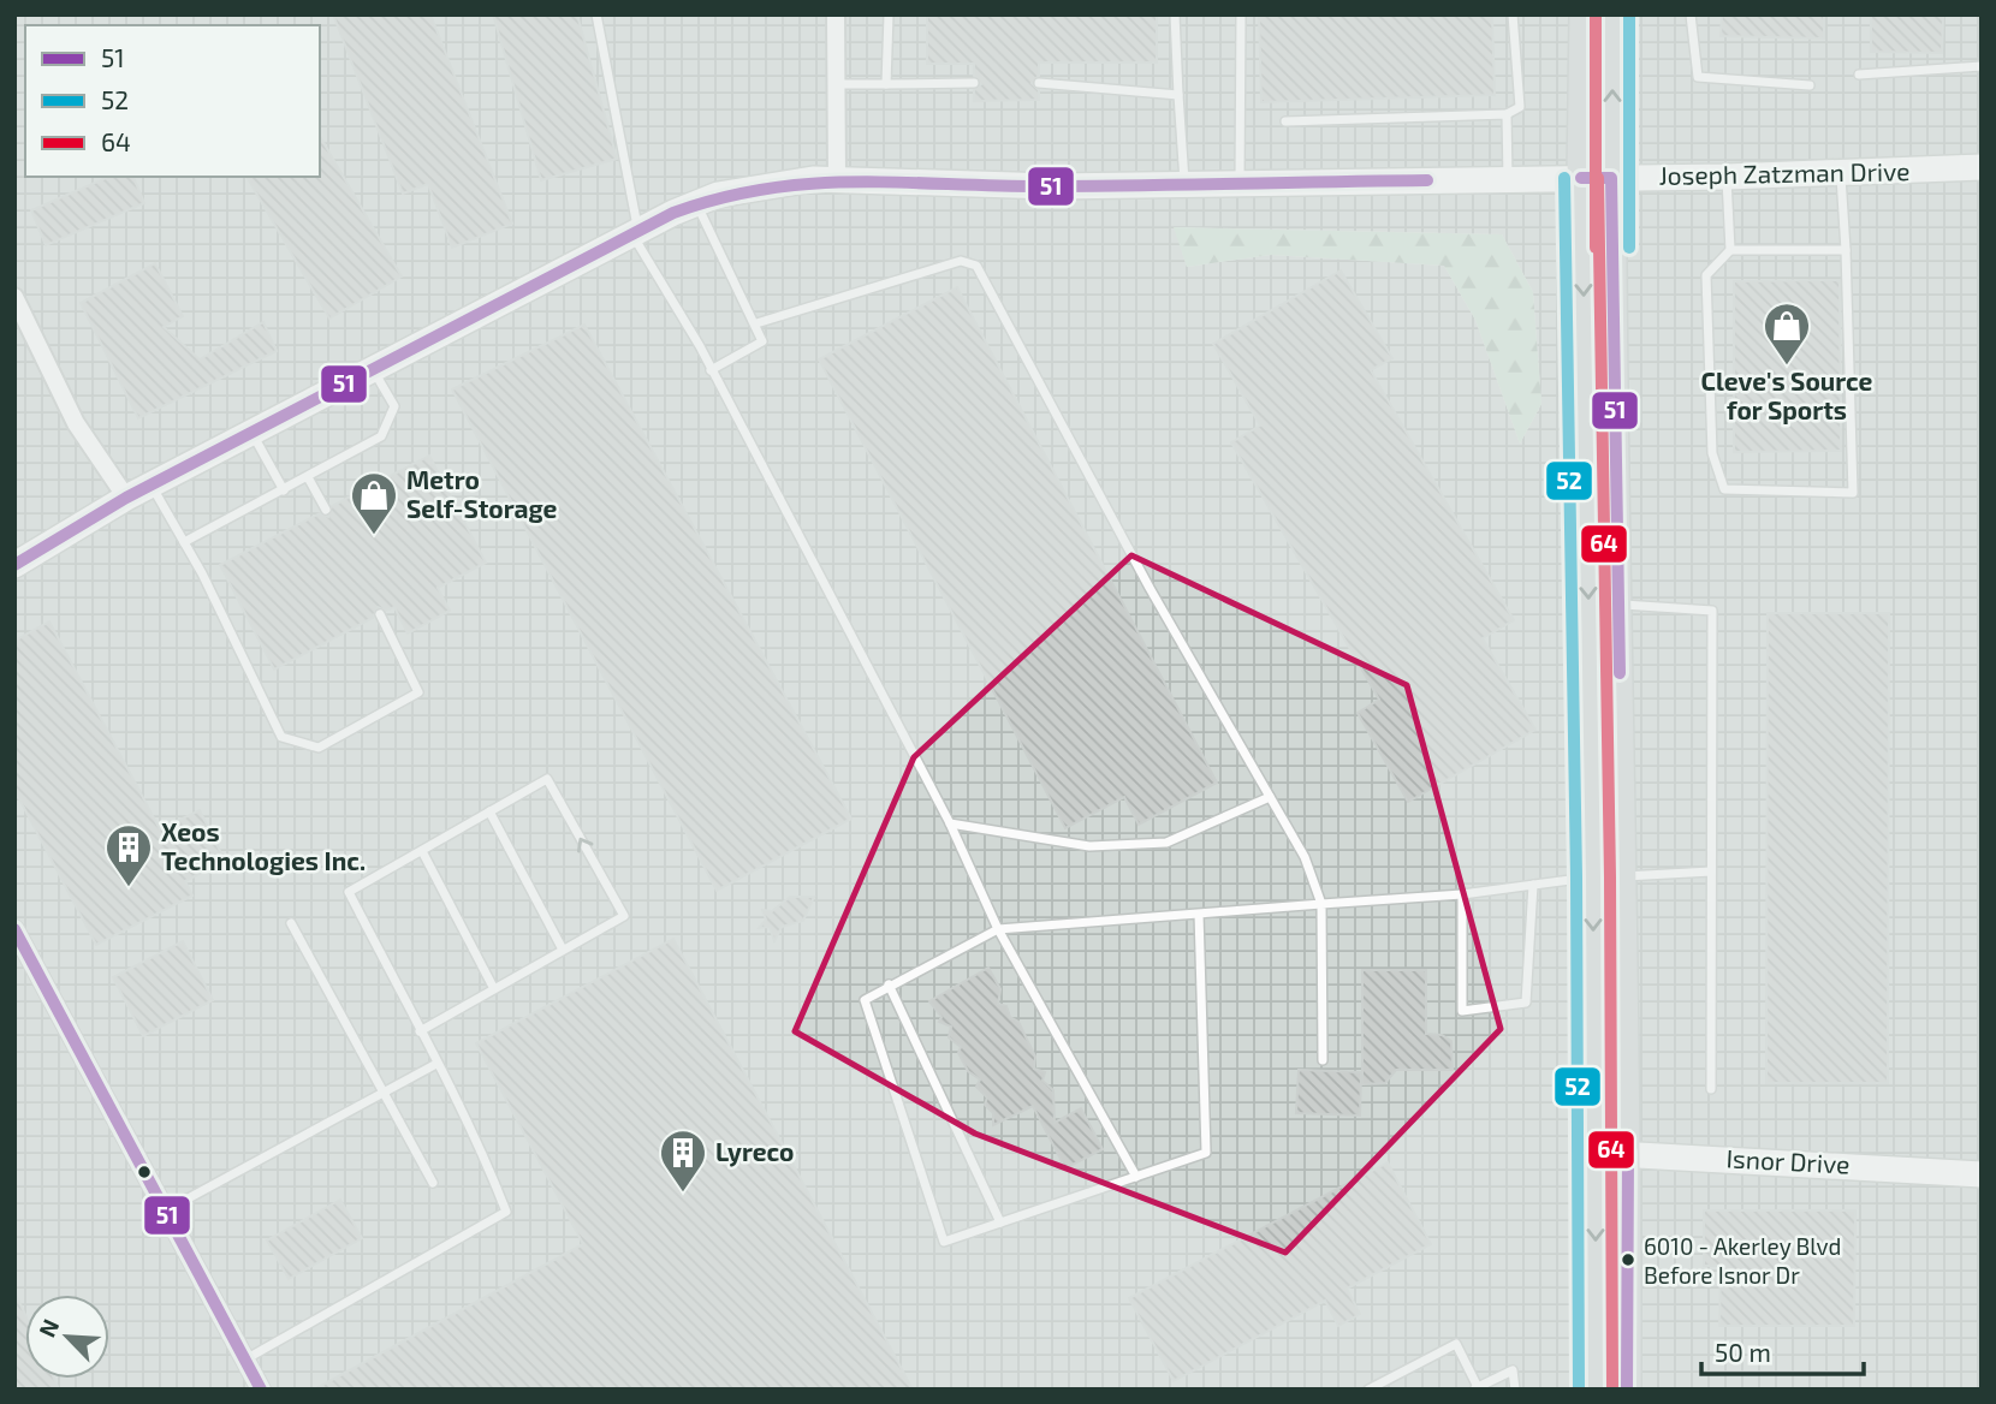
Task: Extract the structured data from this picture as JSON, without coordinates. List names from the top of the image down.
{
  "streets": {
    "street": ["Joseph Zatzman Drive", "Isnor Drive"]
  },
  "places": {
    "shop": ["Cleve's Source for Sports", "Metro Self-Storage"],
    "building": ["Xeos Technologies Inc.", "Lyreco"],
    "other": ["6010 - Akerley Blvd Before Isnor Dr"]
  },
  "lines": ["transit line 52", "transit line 64", "transit line 51"],
  "legend": ["51", "52", "64"],
  "scale_bar": "50 m",
  "north": "top left"
}
